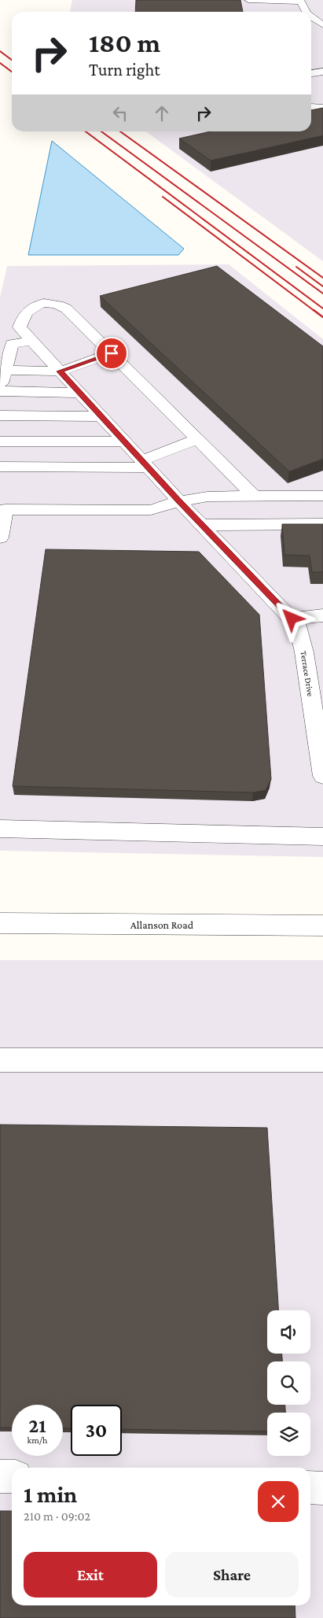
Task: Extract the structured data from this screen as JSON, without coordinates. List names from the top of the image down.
{
  "streets": {
    "street": ["Terrace Drive", "Allanson Road"]
  },
  "page": {
    "turn": ["180 m", "Turn right"],
    "speed": "21 km/h",
    "limit": "30",
    "heading": ["1 min", "210 m · 09:02"],
    "buttons": ["Exit", "Share"]
  }
}
